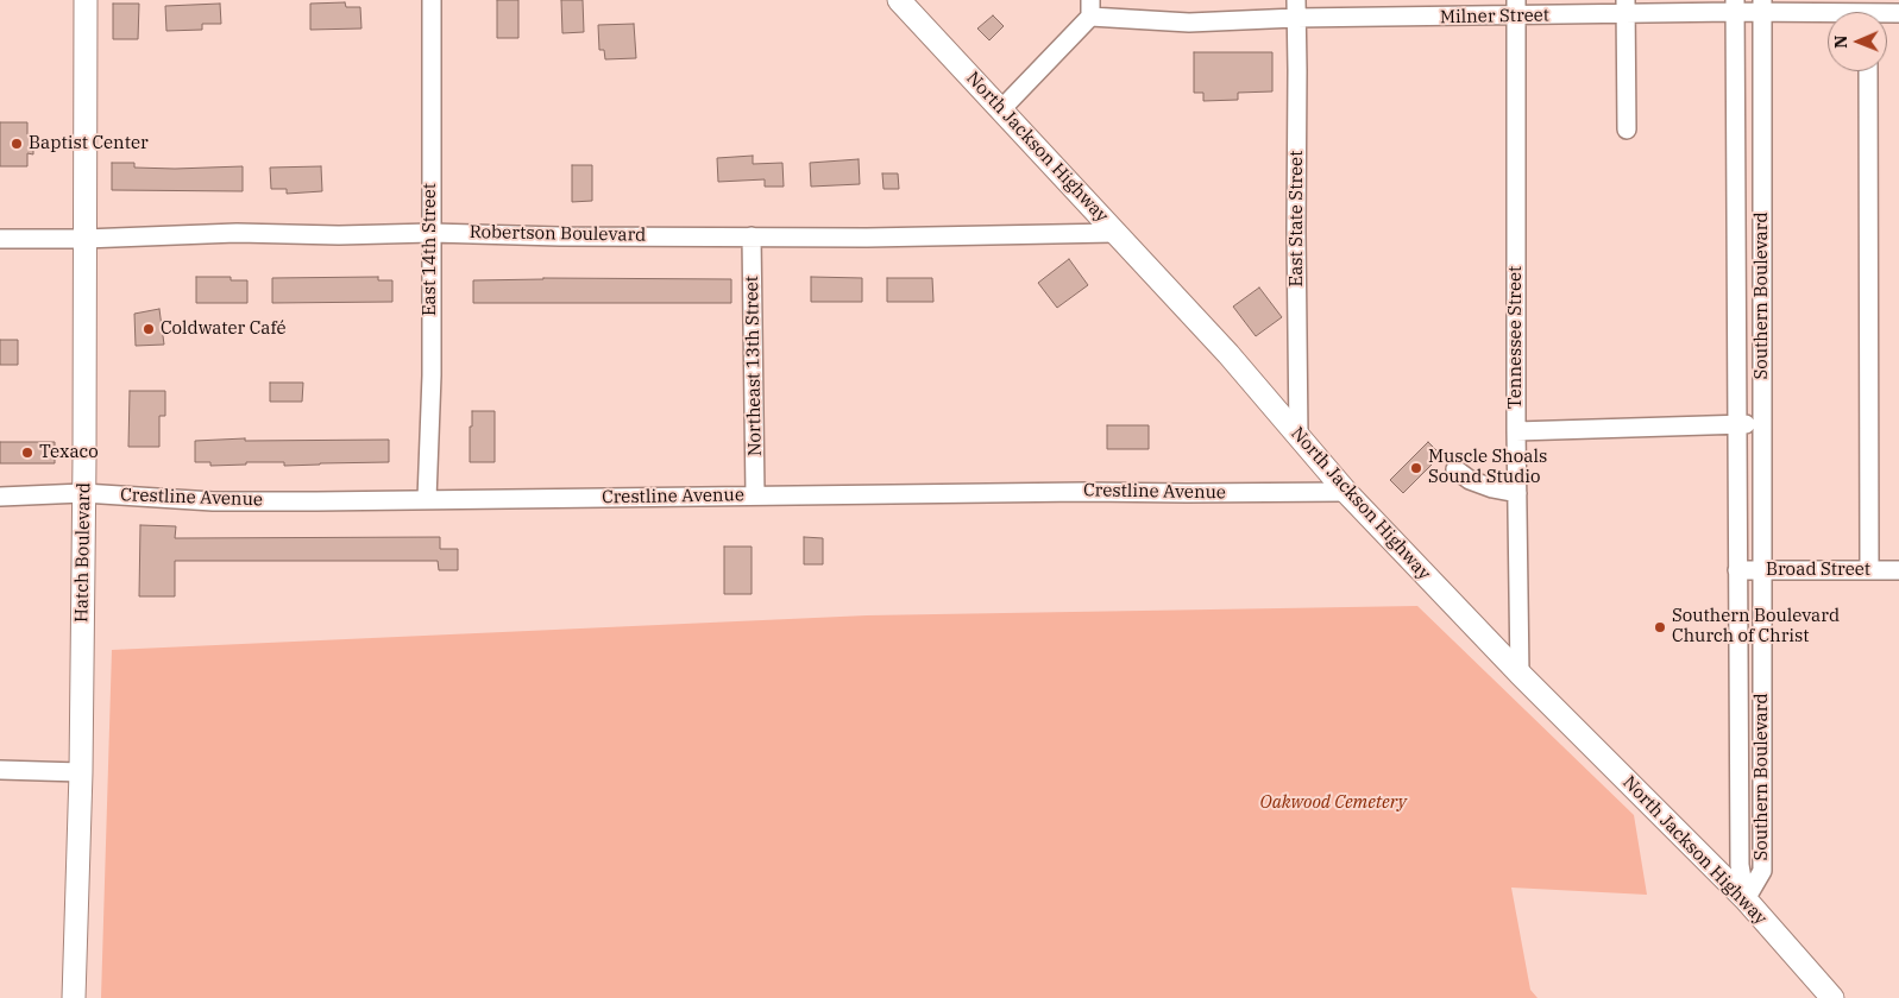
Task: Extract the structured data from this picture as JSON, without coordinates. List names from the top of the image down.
{
  "streets": {
    "main road": ["North Jackson Highway", "Hatch Boulevard"],
    "street": [
      "Milner Street",
      "East State Street",
      "Robertson Boulevard",
      "East 14th Street",
      "Southern Boulevard",
      "Tennessee Street",
      "Northeast 13th Street",
      "Crestline Avenue",
      "Broad Street"
    ]
  },
  "crossings": [
    ["Milner Street", "East State Street"],
    ["Milner Street", "Southern Boulevard"],
    ["Milner Street", "Tennessee Street"],
    ["North Jackson Highway", "East State Street"],
    ["North Jackson Highway", "Robertson Boulevard"],
    ["North Jackson Highway", "Southern Boulevard"],
    ["North Jackson Highway", "Tennessee Street"],
    ["North Jackson Highway", "Crestline Avenue"],
    ["Robertson Boulevard", "East 14th Street"],
    ["Robertson Boulevard", "Northeast 13th Street"],
    ["Robertson Boulevard", "Hatch Boulevard"],
    ["East 14th Street", "Crestline Avenue"],
    ["Southern Boulevard", "Broad Street"],
    ["Northeast 13th Street", "Crestline Avenue"],
    ["Crestline Avenue", "Hatch Boulevard"]
  ],
  "parks": ["Oakwood Cemetery"],
  "places": [
    "Baptist Center",
    "Coldwater Café",
    "Texaco",
    "Muscle Shoals Sound Studio",
    "Southern Boulevard Church of Christ"
  ],
  "north": "left"
}
